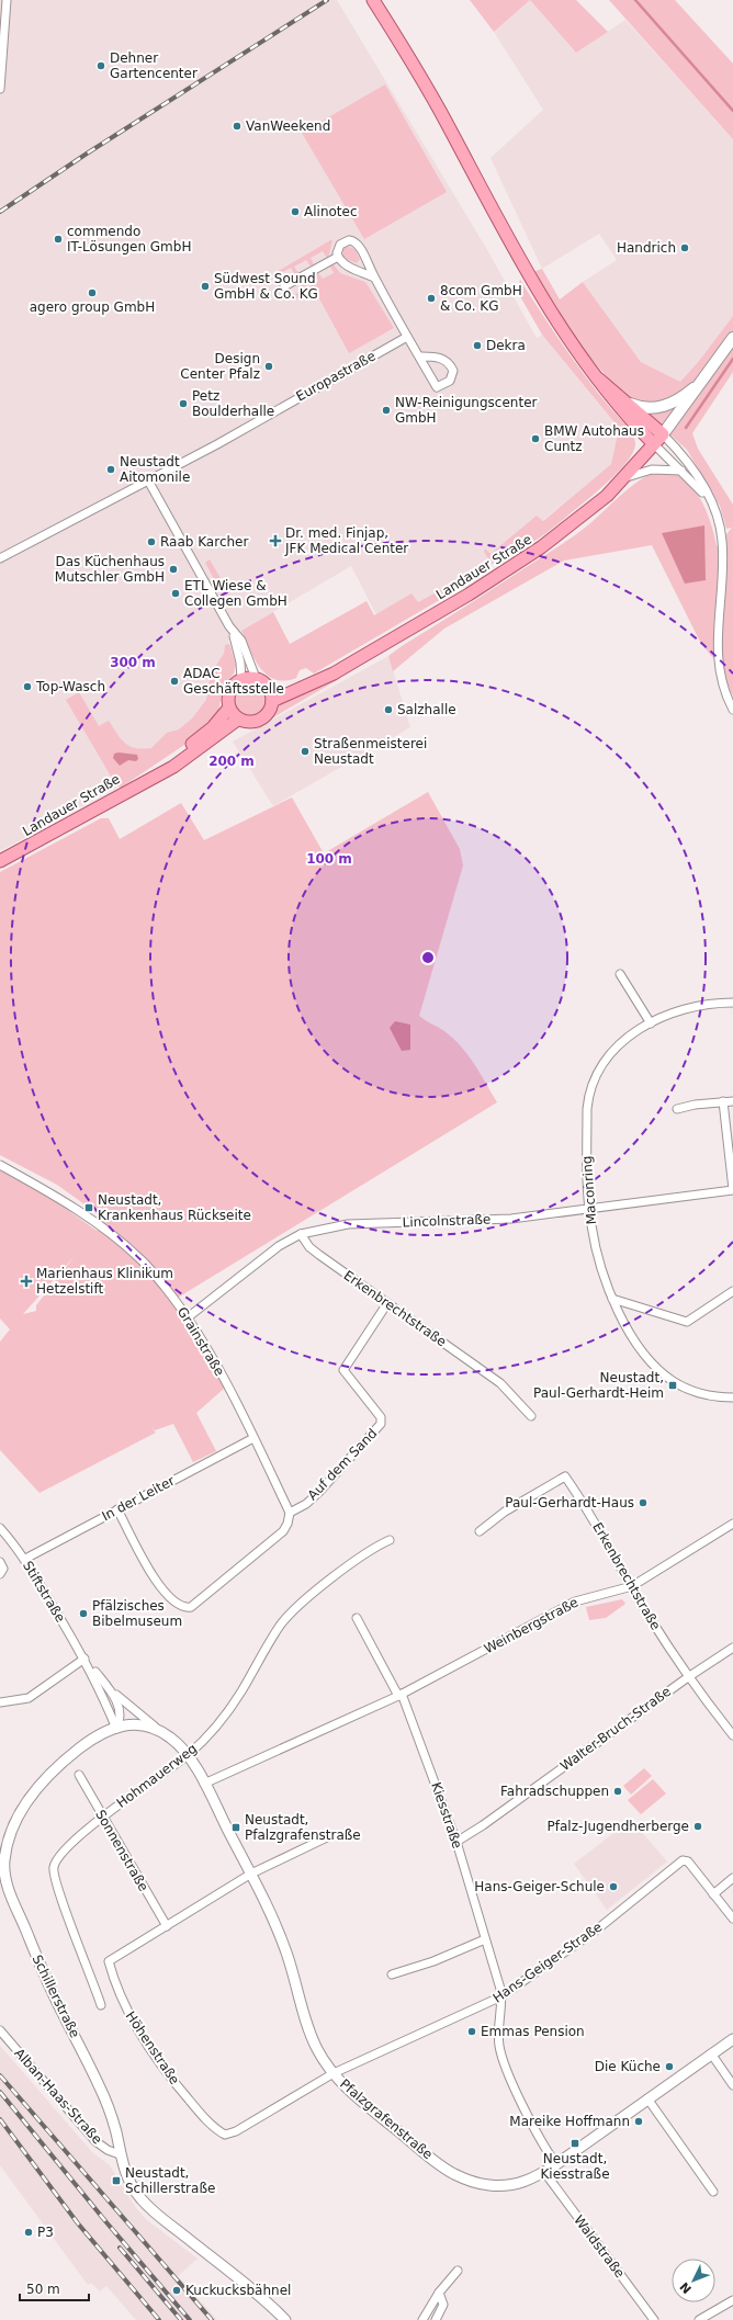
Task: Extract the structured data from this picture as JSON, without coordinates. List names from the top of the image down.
{
  "streets": {
    "main road": ["Landauer Straße"],
    "street": [
      "Europastraße",
      "Maconring",
      "Lincolnstraße",
      "Erkenbrechtstraße",
      "Grainstraße",
      "Auf dem Sand",
      "In der Leiter",
      "Stiftstraße",
      "Weinbergstraße",
      "Walter-Bruch-Straße",
      "Hohmauerweg",
      "Kiesstraße",
      "Sonnenstraße",
      "Hans-Geiger-Straße",
      "Schillerstraße",
      "Höhenstraße",
      "Alban-Haas-Straße",
      "Pfalzgrafenstraße",
      "Waldstraße"
    ]
  },
  "crossings": [
    ["Maconring", "Lincolnstraße"],
    ["Lincolnstraße", "Erkenbrechtstraße"],
    ["Lincolnstraße", "Grainstraße"],
    ["Erkenbrechtstraße", "Auf dem Sand"],
    ["Erkenbrechtstraße", "Weinbergstraße"],
    ["Erkenbrechtstraße", "Walter-Bruch-Straße"],
    ["Grainstraße", "Auf dem Sand"],
    ["Grainstraße", "In der Leiter"],
    ["In der Leiter", "Stiftstraße"],
    ["Stiftstraße", "Schillerstraße"],
    ["Weinbergstraße", "Kiesstraße"],
    ["Weinbergstraße", "Pfalzgrafenstraße"],
    ["Walter-Bruch-Straße", "Kiesstraße"],
    ["Hohmauerweg", "Sonnenstraße"],
    ["Hohmauerweg", "Schillerstraße"],
    ["Hohmauerweg", "Pfalzgrafenstraße"],
    ["Kiesstraße", "Hans-Geiger-Straße"],
    ["Kiesstraße", "Pfalzgrafenstraße"],
    ["Sonnenstraße", "Höhenstraße"],
    ["Hans-Geiger-Straße", "Höhenstraße"],
    ["Hans-Geiger-Straße", "Pfalzgrafenstraße"],
    ["Schillerstraße", "Alban-Haas-Straße"],
    ["Schillerstraße", "Pfalzgrafenstraße"],
    ["Höhenstraße", "Pfalzgrafenstraße"],
    ["Pfalzgrafenstraße", "Waldstraße"]
  ],
  "places": {
    "other": [
      "Dehner Gartencenter",
      "VanWeekend",
      "Alinotec",
      "commendo IT-Lösungen GmbH",
      "Handrich",
      "Südwest Sound GmbH & Co. KG",
      "agero group GmbH",
      "8com GmbH & Co. KG",
      "Dekra",
      "Design Center Pfalz",
      "Petz Boulderhalle",
      "NW-Reinigungscenter GmbH",
      "BMW Autohaus Cuntz",
      "Neustadt Aitomonile",
      "Raab Karcher",
      "Das Küchenhaus Mutschler GmbH",
      "ETL Wiese & Collegen GmbH",
      "ADAC Geschäftsstelle",
      "Top-Wasch",
      "Salzhalle",
      "Straßenmeisterei Neustadt",
      "Paul-Gerhardt-Haus",
      "Pfälzisches Bibelmuseum",
      "Fahradschuppen",
      "Pfalz-Jugendherberge",
      "Hans-Geiger-Schule",
      "Emmas Pension",
      "Die Küche",
      "Mareike Hoffmann",
      "P3",
      "Kuckucksbähnel"
    ],
    "health": ["Dr. med. Finjap, JFK Medical Center", "Marienhaus Klinikum Hetzelstift"],
    "transit": [
      "Neustadt, Krankenhaus Rückseite",
      "Neustadt, Paul-Gerhardt-Heim",
      "Neustadt, Pfalzgrafenstraße",
      "Neustadt, Kiesstraße",
      "Neustadt, Schillerstraße"
    ]
  },
  "scale_bar": "50 m",
  "north": "bottom left",
  "rings": ["300 m", "200 m", "100 m"]
}
